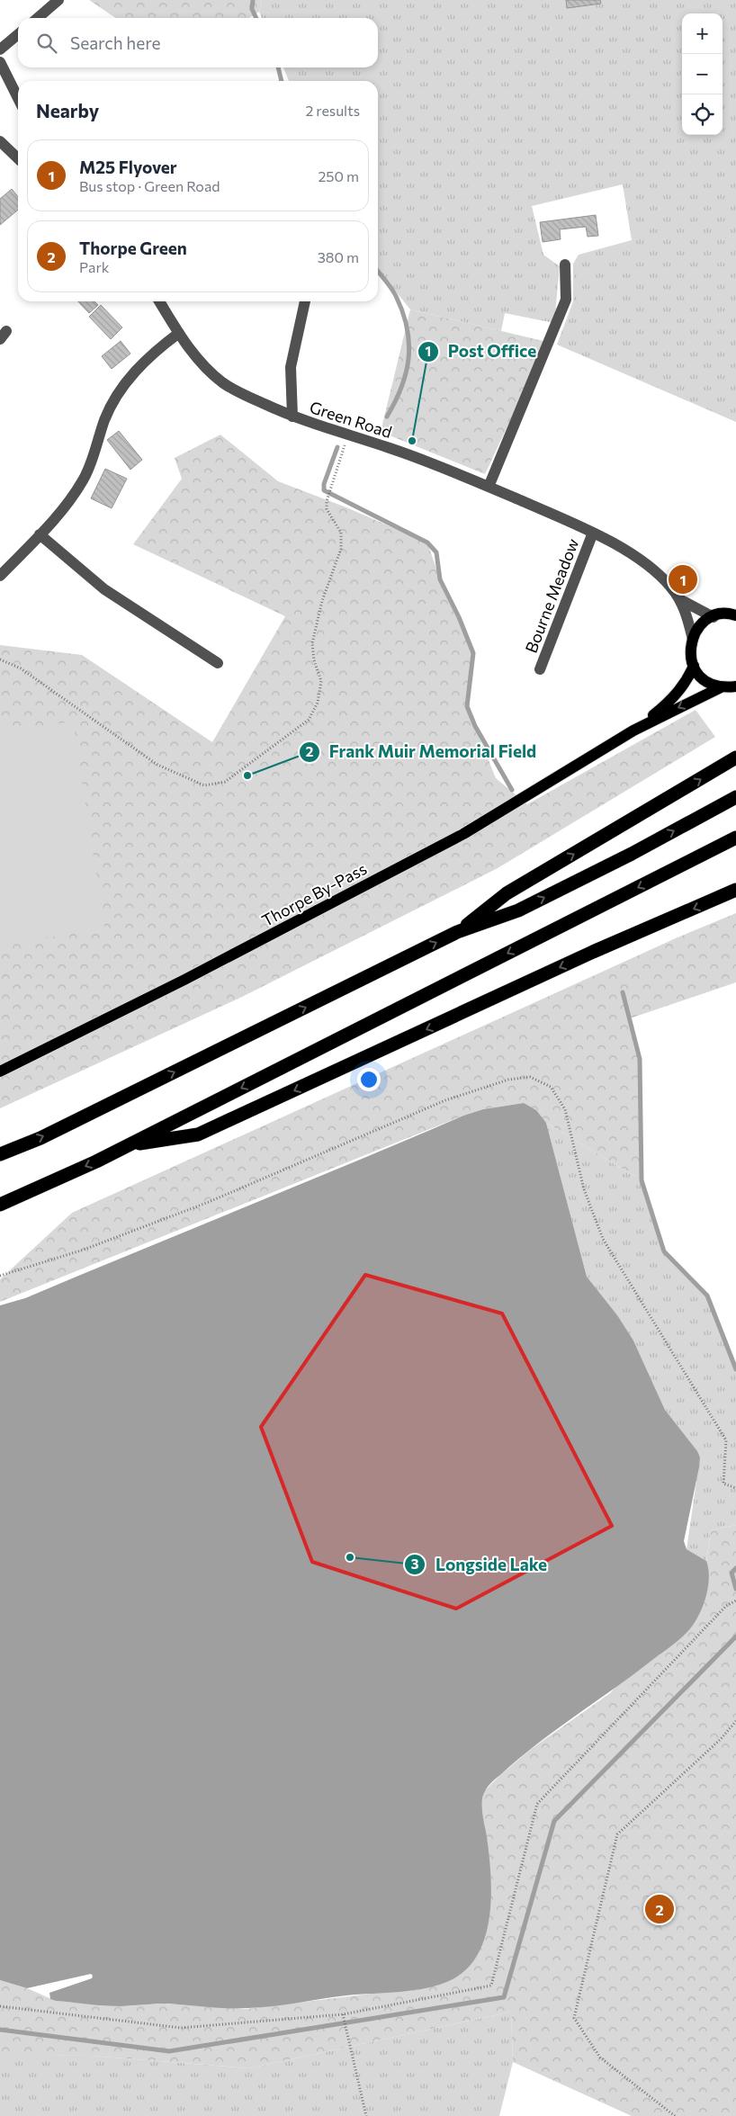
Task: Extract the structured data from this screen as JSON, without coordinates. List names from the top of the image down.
{
  "streets": {
    "main road": ["Thorpe By-Pass"],
    "street": ["Green Road", "Bourne Meadow"]
  },
  "crossings": [
    ["Green Road", "Bourne Meadow"]
  ],
  "places": ["Post Office", "Frank Muir Memorial Field", "Longside Lake"],
  "page": {
    "map_buttons": ["+", "−"],
    "search": "Search here",
    "heading": ["Nearby", "2 results"],
    "list": [
      {
        "mark": "1",
        "name": "M25 Flyover",
        "note": "Bus stop · Green Road",
        "value": "250 m"
      },
      {
        "mark": "2",
        "name": "Thorpe Green",
        "note": "Park",
        "value": "380 m"
      }
    ],
    "pins": ["1", "2"]
  }
}
